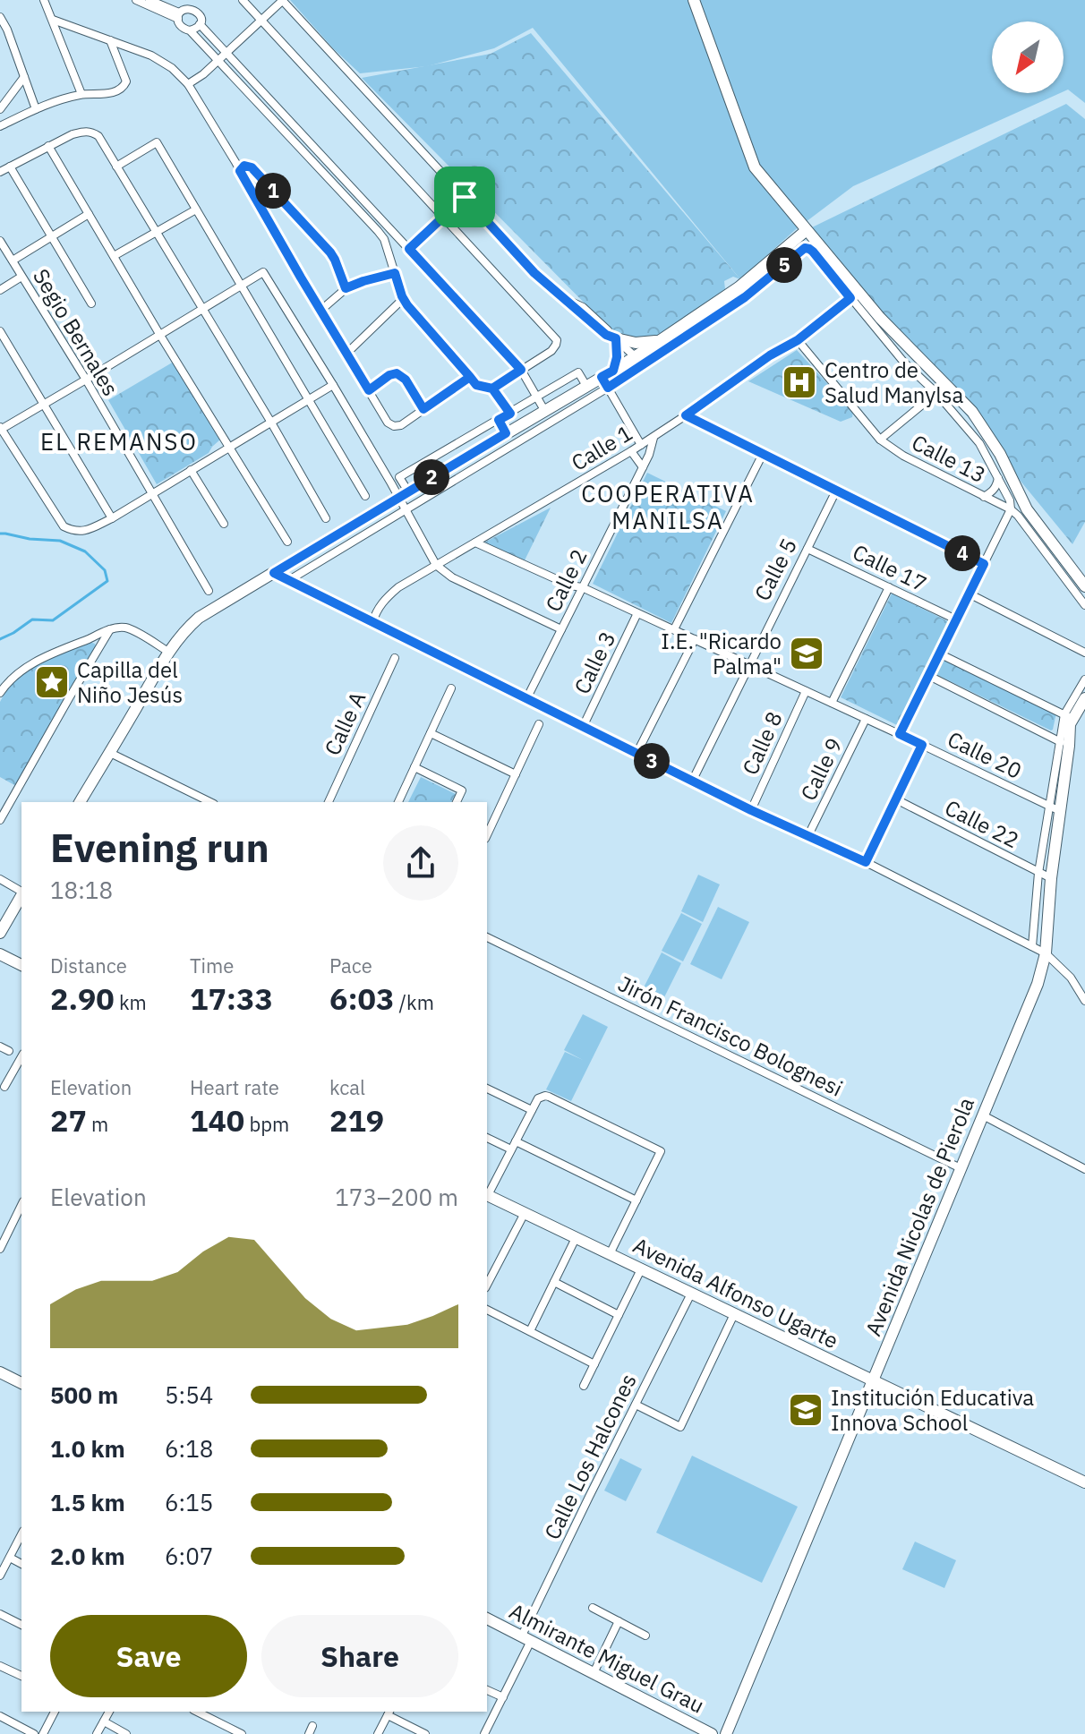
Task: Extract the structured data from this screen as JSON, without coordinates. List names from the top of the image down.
{
  "streets": {
    "street": [
      "Segio Bernales",
      "Calle 1",
      "Calle 13",
      "Calle 17",
      "Calle 5",
      "Calle 2",
      "Calle 3",
      "Calle A",
      "Calle 8",
      "Calle 20",
      "Calle 9",
      "Calle 22",
      "Jirón Francisco Bolognesi",
      "Avenida Nicolas de Pierola",
      "Avenida Alfonso Ugarte",
      "Calle Los Halcones",
      "Almirante Miguel Grau"
    ]
  },
  "crossings": [
    ["Calle 1", "Calle 13"],
    ["Calle 1", "Calle 2"],
    ["Calle 1", "Calle 20"],
    ["Calle 17", "Calle 5"],
    ["Calle 5", "Calle 20"],
    ["Calle 2", "Calle 20"],
    ["Calle 3", "Calle 20"],
    ["Calle 8", "Calle 20"],
    ["Calle 20", "Calle 9"],
    ["Calle 20", "Avenida Nicolas de Pierola"],
    ["Calle 22", "Avenida Nicolas de Pierola"],
    ["Jirón Francisco Bolognesi", "Avenida Nicolas de Pierola"],
    ["Avenida Nicolas de Pierola", "Avenida Alfonso Ugarte"],
    ["Avenida Alfonso Ugarte", "Calle Los Halcones"],
    ["Calle Los Halcones", "Almirante Miguel Grau"]
  ],
  "districts": ["EL REMANSO", "COOPERATIVA MANILSA"],
  "places": {
    "hospital": ["Centro de Salud Manylsa"],
    "school or university": ["I.E. \"Ricardo Palma\"", "Institución Educativa Innova School"],
    "place": ["Capilla del Niño Jesús"]
  },
  "north": "bottom left",
  "page": {
    "pins": [
      "1",
      "5",
      "2",
      "4",
      "3"
    ],
    "heading": ["Evening run", "18:18"],
    "stats": [
      ["Distance", "2.90 km"],
      ["Time", "17:33"],
      ["Pace", "6:03 /km"],
      ["Elevation", "27 m"],
      ["Heart rate", "140 bpm"],
      ["kcal", "219"]
    ],
    "chart": ["Elevation", "173–200 m"],
    "list": [
      {
        "name": "500 m",
        "note": "5:54"
      },
      {
        "name": "1.0 km",
        "note": "6:18"
      },
      {
        "name": "1.5 km",
        "note": "6:15"
      },
      {
        "name": "2.0 km",
        "note": "6:07"
      }
    ],
    "buttons": ["Save", "Share"]
  }
}
